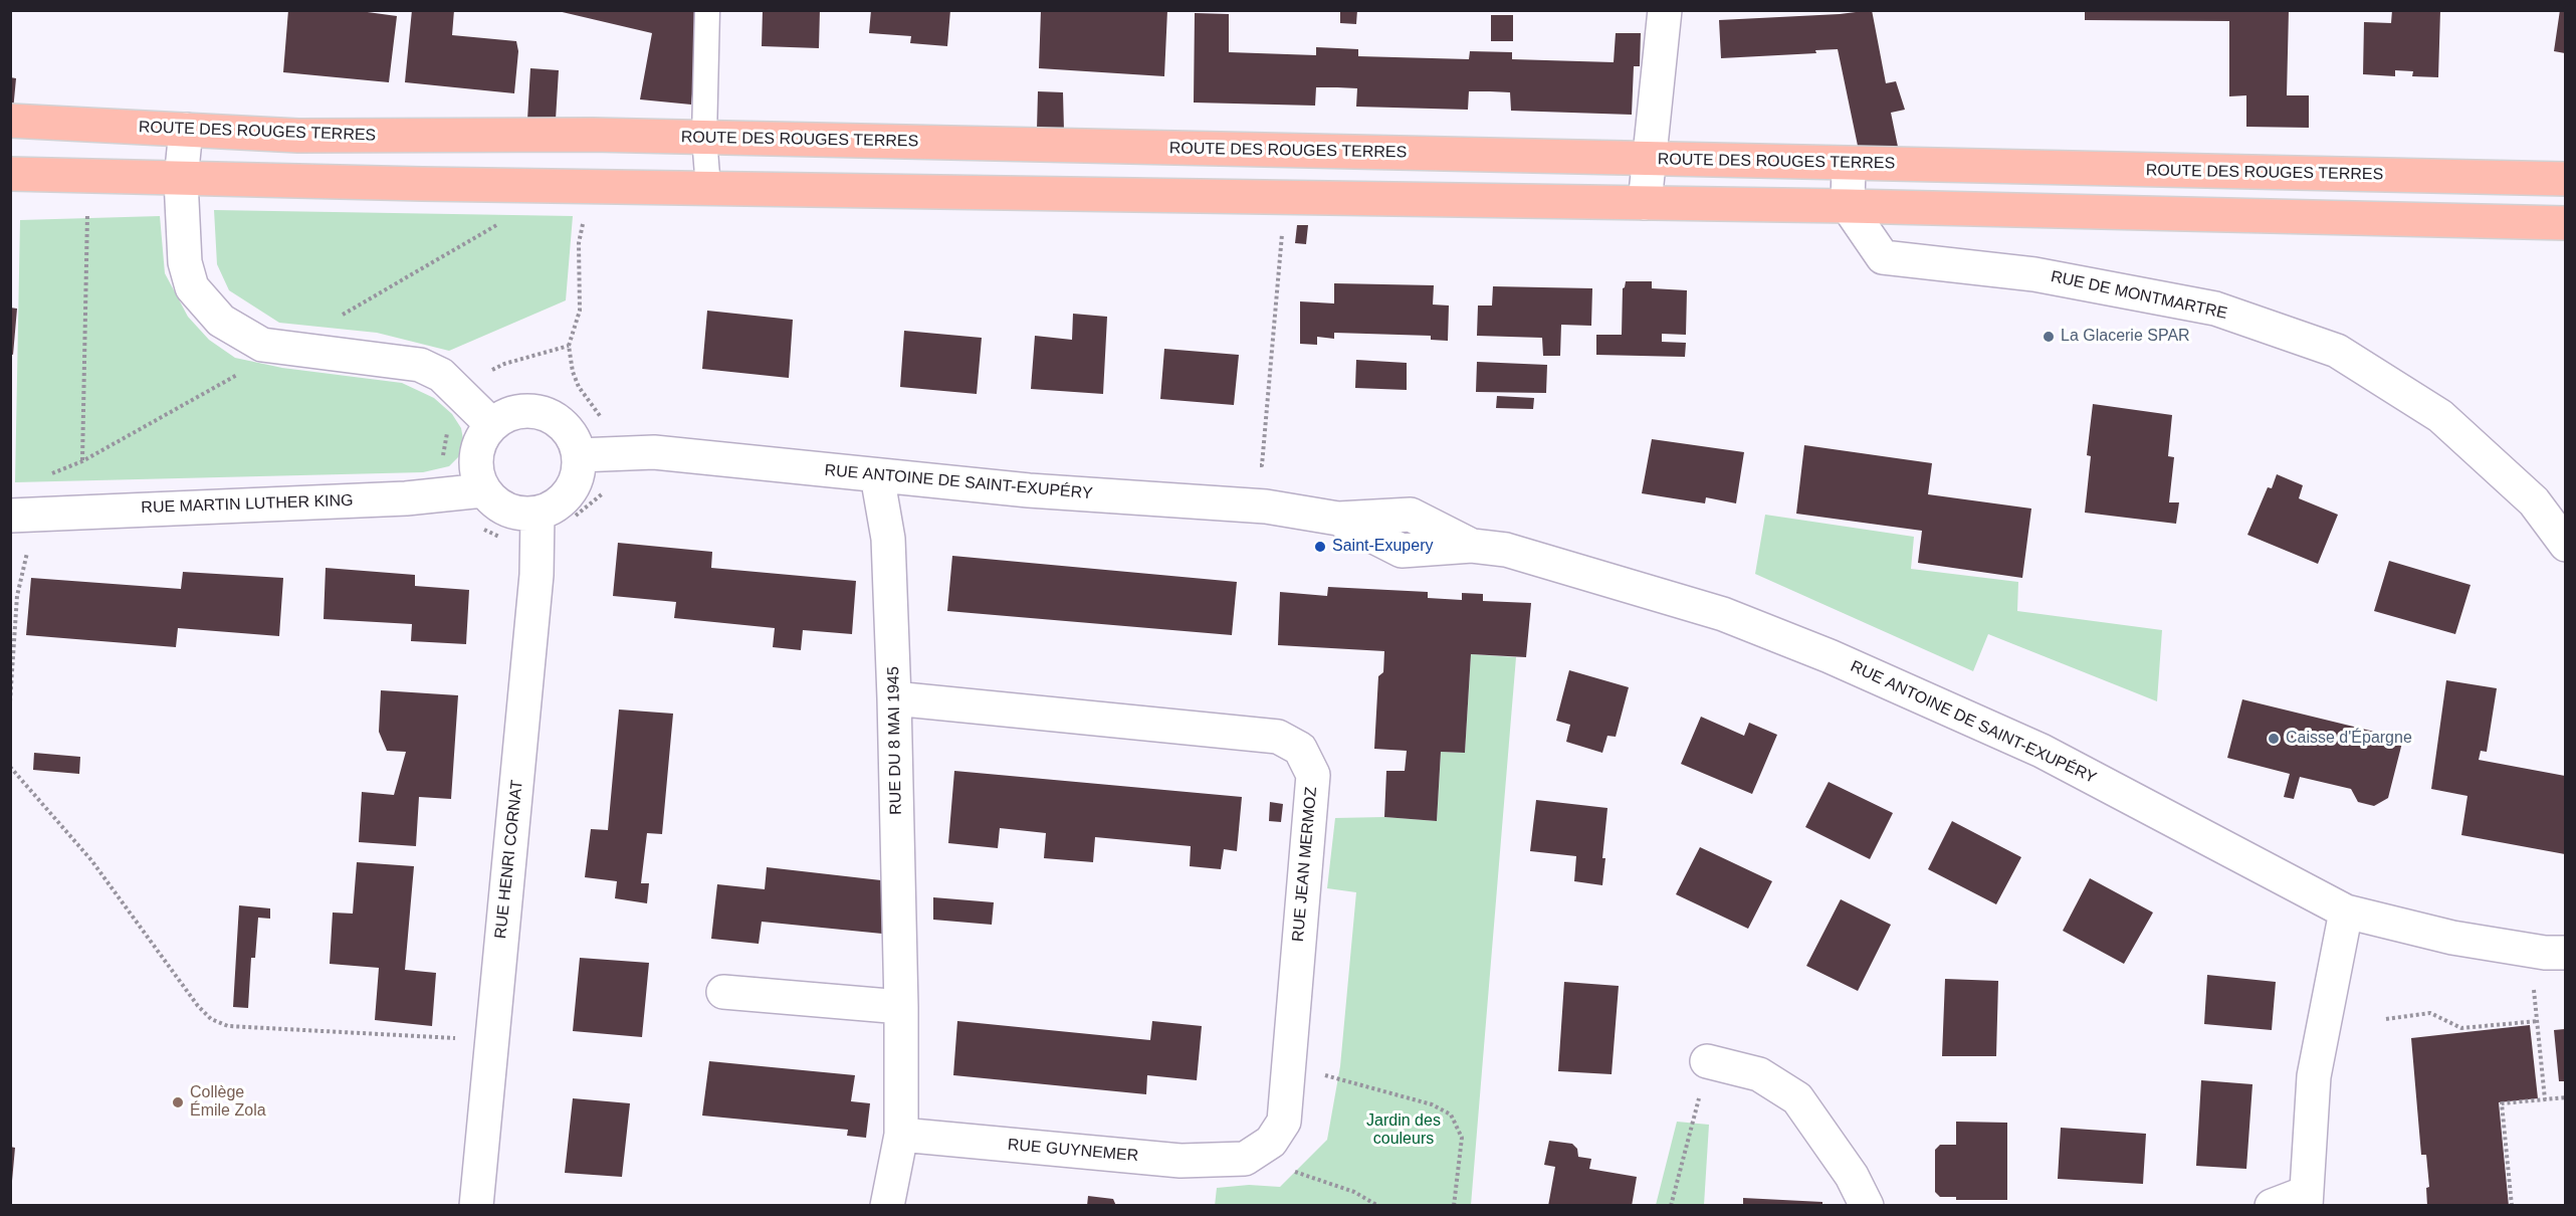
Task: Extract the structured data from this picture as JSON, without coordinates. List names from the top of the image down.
{
  "streets": {
    "main road": ["ROUTE DES ROUGES TERRES"],
    "street": [
      "RUE DE MONTMARTRE",
      "RUE ANTOINE DE SAINT-EXUPÉRY",
      "RUE MARTIN LUTHER KING",
      "RUE DU 8 MAI 1945",
      "RUE HENRI CORNAT",
      "RUE JEAN MERMOZ",
      "RUE GUYNEMER"
    ]
  },
  "crossings": [
    ["RUE ANTOINE DE SAINT-EXUPÉRY", "RUE MARTIN LUTHER KING"],
    ["RUE ANTOINE DE SAINT-EXUPÉRY", "RUE DU 8 MAI 1945"],
    ["RUE ANTOINE DE SAINT-EXUPÉRY", "RUE HENRI CORNAT"],
    ["RUE MARTIN LUTHER KING", "RUE HENRI CORNAT"],
    ["RUE DU 8 MAI 1945", "RUE JEAN MERMOZ"],
    ["RUE DU 8 MAI 1945", "RUE GUYNEMER"],
    ["RUE JEAN MERMOZ", "RUE GUYNEMER"]
  ],
  "parks": ["Jardin des couleurs"],
  "places": [
    "La Glacerie SPAR",
    "Saint-Exupery",
    "Caisse d'Épargne",
    "Collège Émile Zola"
  ]
}
